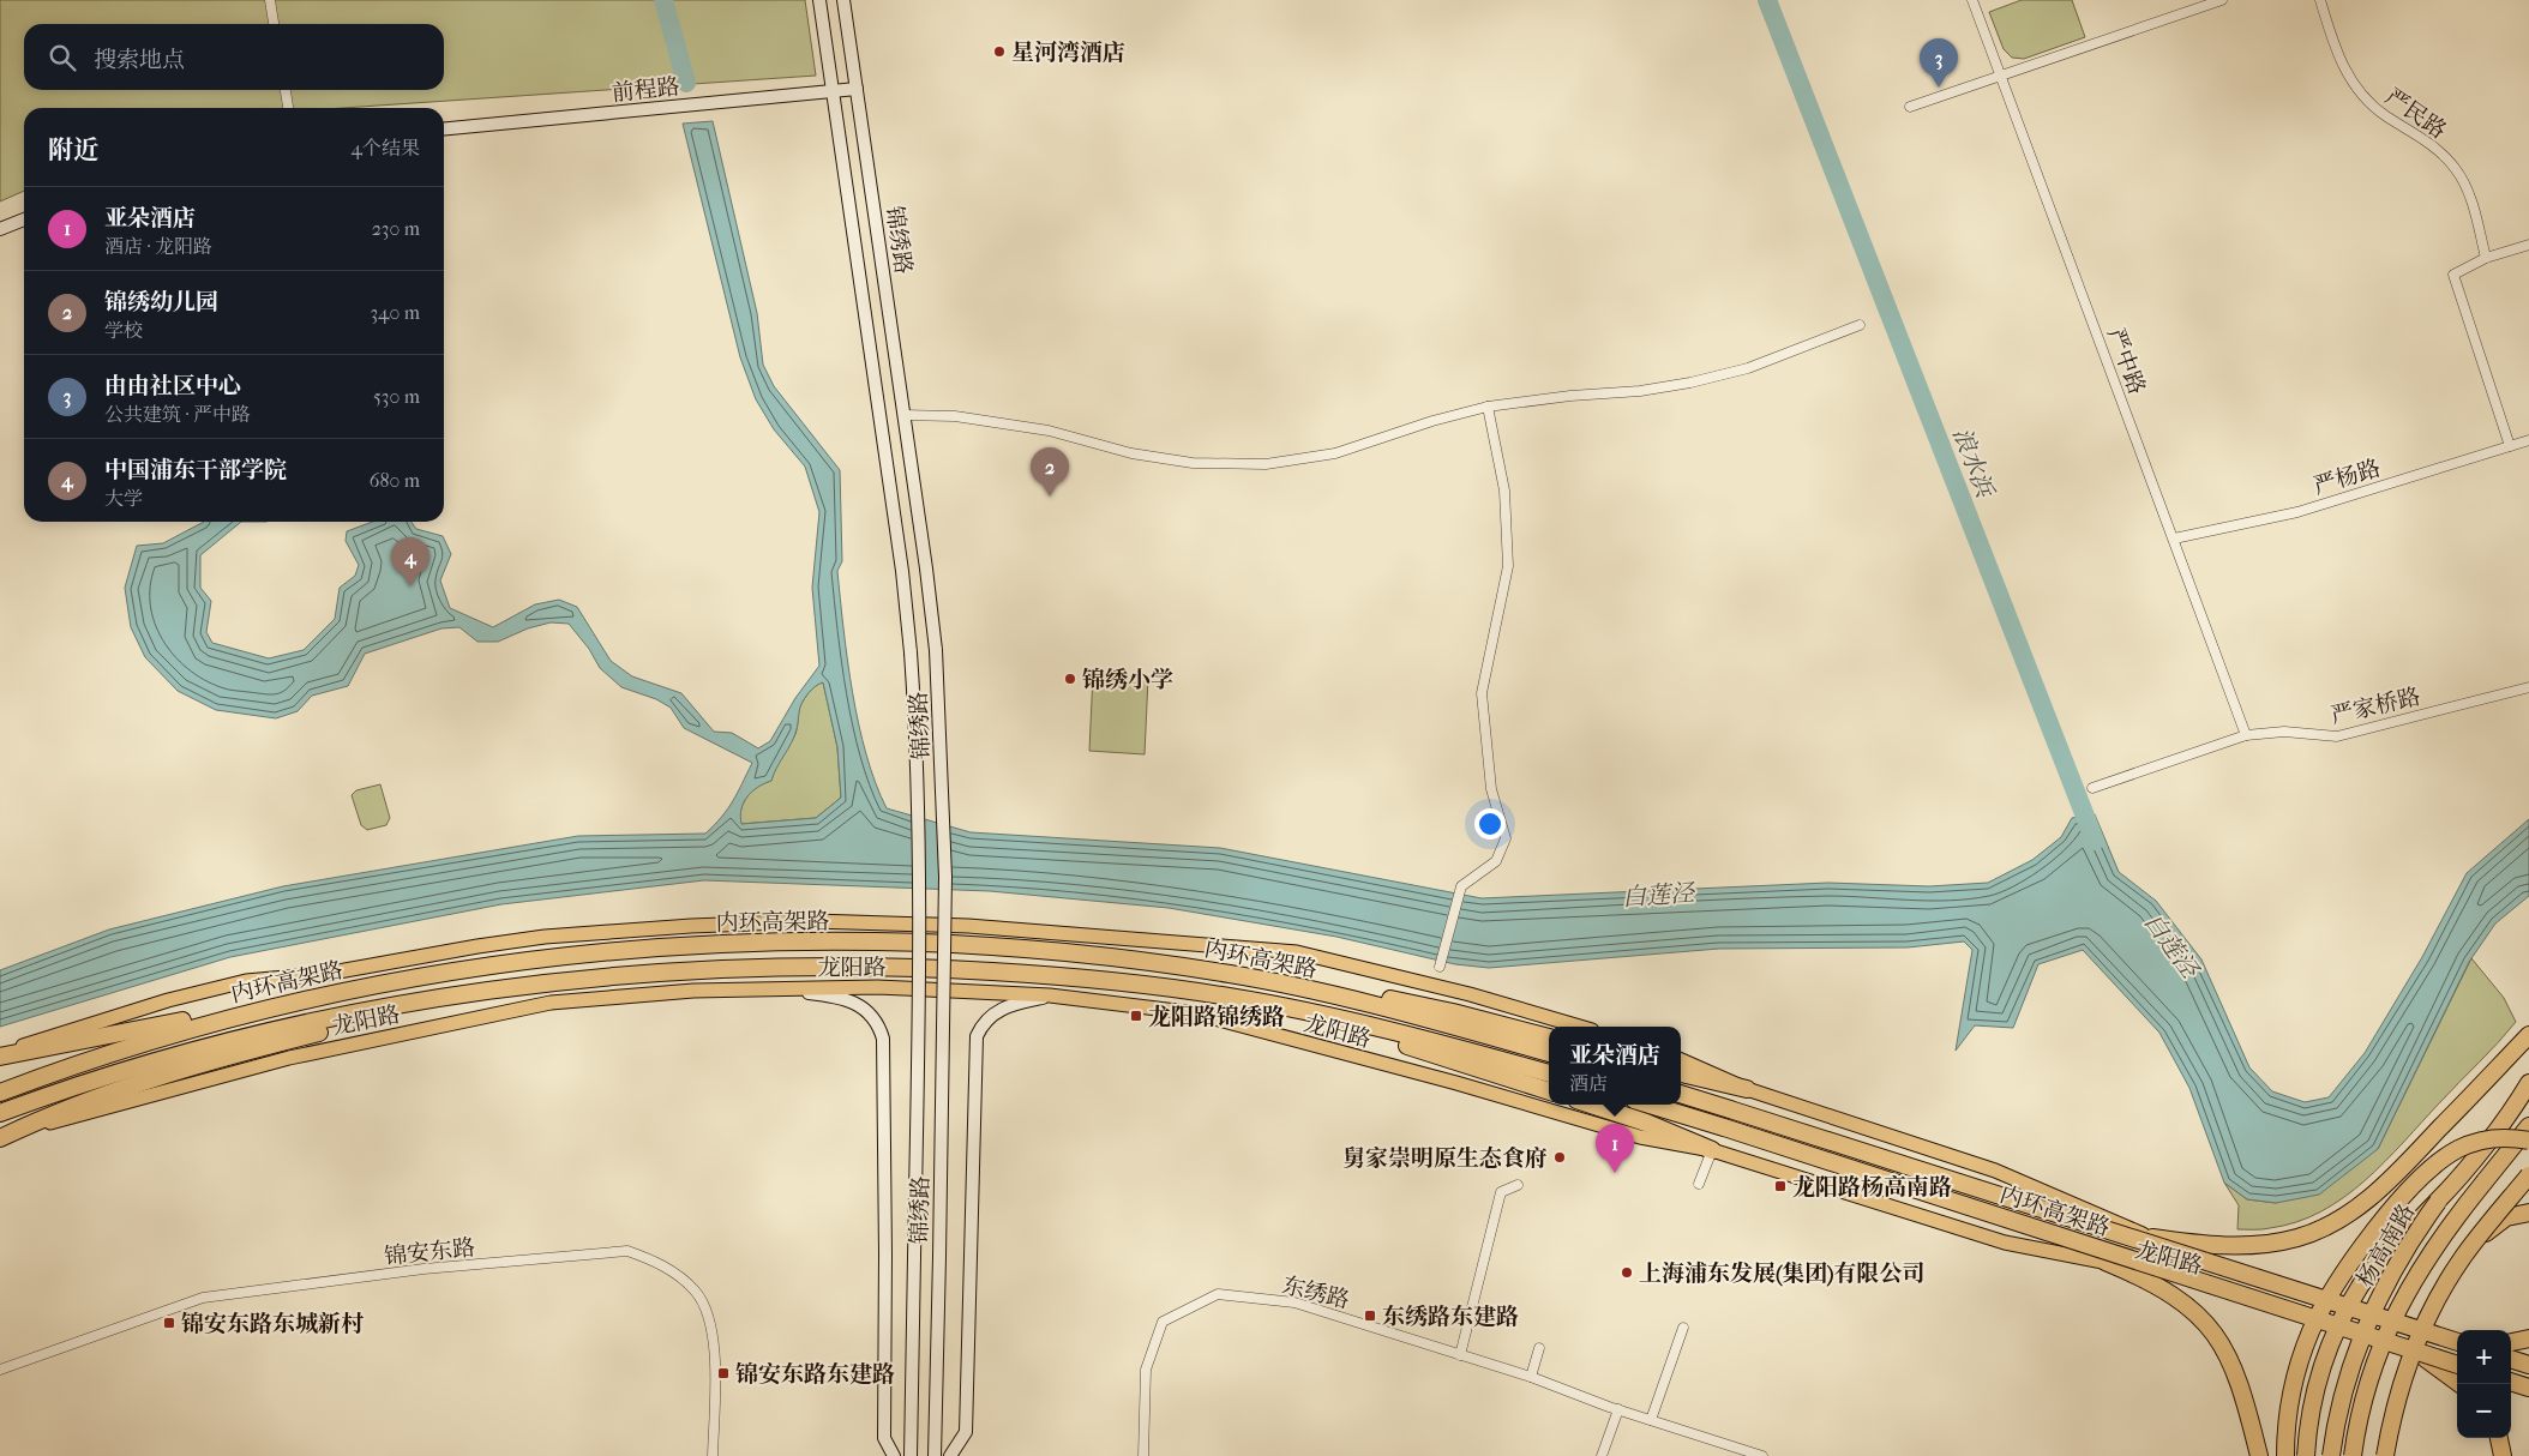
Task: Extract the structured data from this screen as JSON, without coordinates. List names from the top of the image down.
{
  "streets": {
    "highway": ["内环高架路", "杨高南路"],
    "main road": ["前程路", "锦绣路", "龙阳路"],
    "street": [
      "严民路",
      "严中路",
      "严杨路",
      "严家桥路",
      "锦安东路",
      "东绣路"
    ]
  },
  "crossings": [
    ["前程路", "锦绣路"],
    ["严中路", "严杨路"],
    ["严中路", "严家桥路"]
  ],
  "water": ["浪水浜", "白莲泾"],
  "places": {
    "other": [
      "星河湾酒店",
      "锦绣小学",
      "舅家崇明原生态食府",
      "上海浦东发展(集团)有限公司"
    ],
    "transit": [
      "龙阳路锦绣路",
      "龙阳路杨高南路",
      "东绣路东建路",
      "锦安东路东城新村",
      "锦安东路东建路"
    ]
  },
  "page": {
    "search": "搜索地点",
    "pins": [
      "3",
      "2",
      "4",
      "1"
    ],
    "heading": ["附近", "4个结果"],
    "list": [
      {
        "mark": "1",
        "name": "亚朵酒店",
        "note": "酒店 · 龙阳路",
        "value": "230 m"
      },
      {
        "mark": "2",
        "name": "锦绣幼儿园",
        "note": "学校",
        "value": "340 m"
      },
      {
        "mark": "3",
        "name": "由由社区中心",
        "note": "公共建筑 · 严中路",
        "value": "530 m"
      },
      {
        "mark": "4",
        "name": "中国浦东干部学院",
        "note": "大学",
        "value": "680 m"
      }
    ],
    "popup": ["亚朵酒店", "酒店"],
    "map_buttons": ["+", "−"]
  }
}
